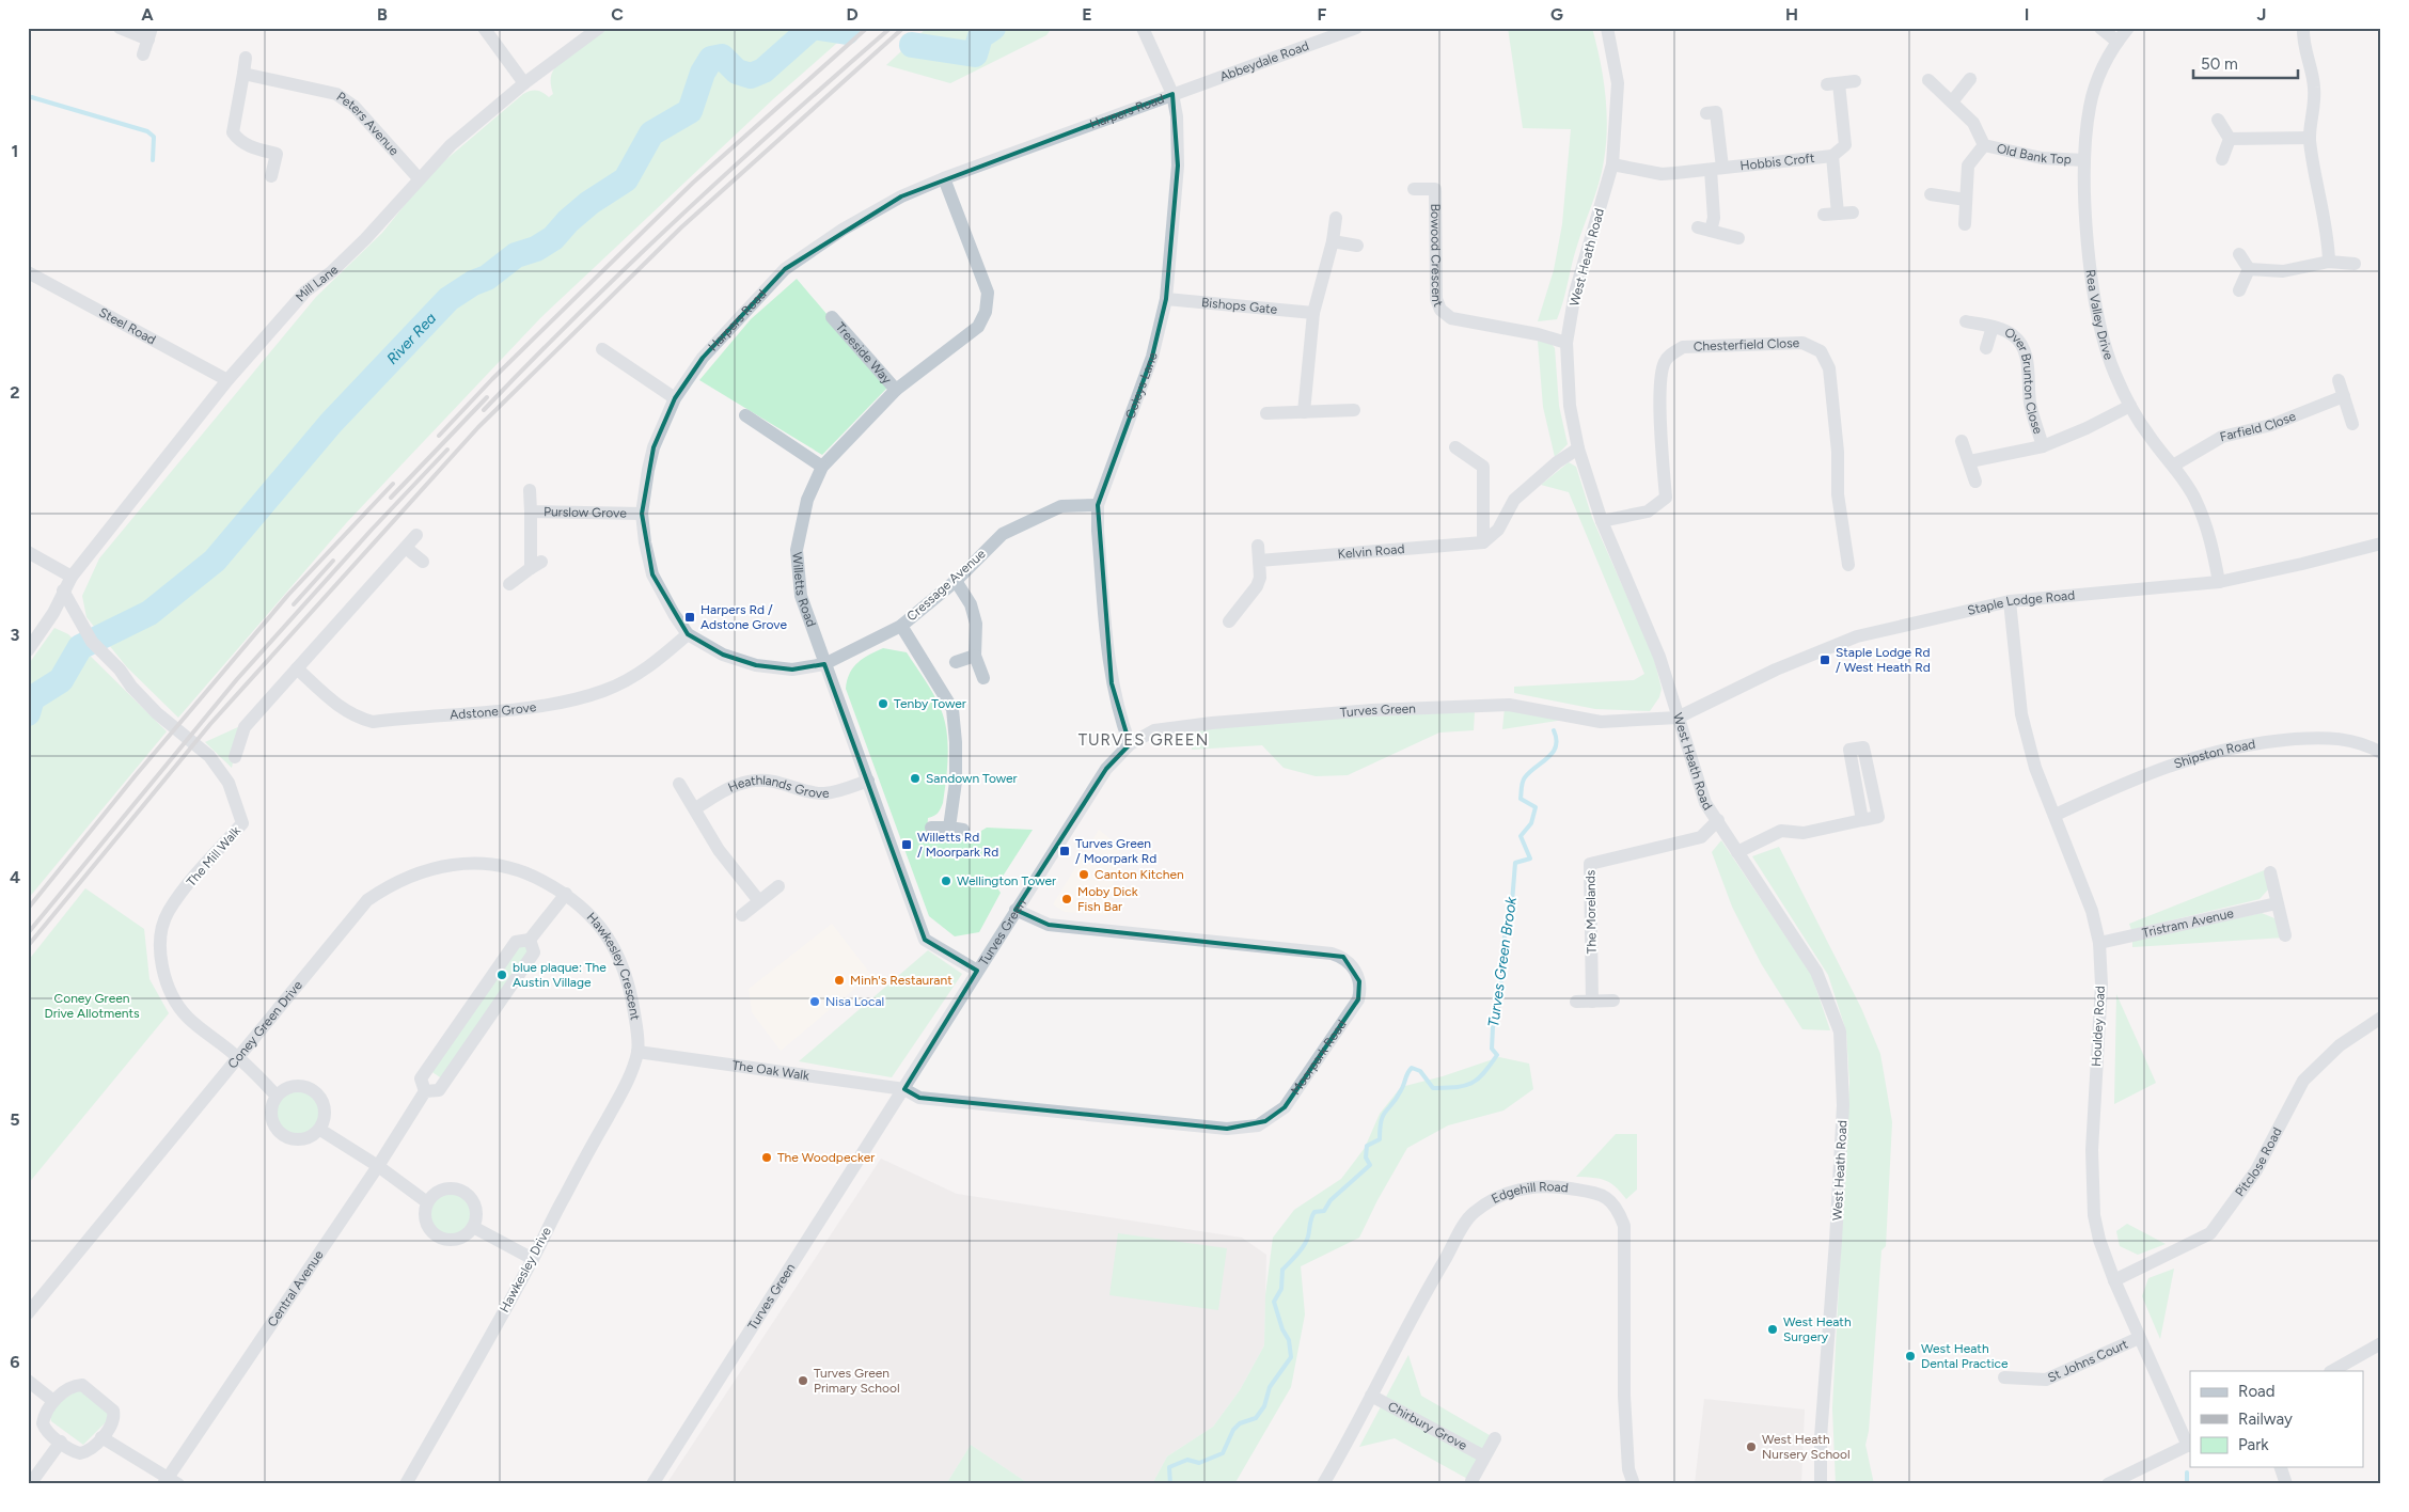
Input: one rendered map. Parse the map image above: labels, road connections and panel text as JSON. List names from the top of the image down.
{
  "streets": {
    "street": [
      "Abbeydale Road",
      "Harpers Road",
      "Peters Avenue",
      "Old Bank Top",
      "Hobbis Croft",
      "Bowood Crescent",
      "West Heath Road",
      "Mill Lane",
      "Bishops Gate",
      "Rea Valley Drive",
      "Steel Road",
      "Chesterfield Close",
      "Treeside Way",
      "Over Brunton Close",
      "Coleys Lane",
      "Farfield Close",
      "Purslow Grove",
      "Kelvin Road",
      "Cressage Avenue",
      "Willetts Road",
      "Staple Lodge Road",
      "Adstone Grove",
      "Turves Green",
      "Shipston Road",
      "Heathlands Grove",
      "The Mill Walk",
      "The Morelands",
      "Tristram Avenue",
      "Hawkesley Crescent",
      "Coney Green Drive",
      "Houldey Road",
      "Moorpark Road",
      "The Oak Walk",
      "Pitclose Road",
      "Edgehill Road",
      "Hawkesley Drive",
      "Central Avenue",
      "St Johns Court",
      "Chirbury Grove"
    ]
  },
  "crossings": [
    ["Abbeydale Road", "Harpers Road"],
    ["Abbeydale Road", "Coleys Lane"],
    ["Harpers Road", "Coleys Lane"],
    ["Harpers Road", "Purslow Grove"],
    ["Harpers Road", "Cressage Avenue"],
    ["Harpers Road", "Willetts Road"],
    ["Harpers Road", "Adstone Grove"],
    ["Peters Avenue", "Mill Lane"],
    ["Old Bank Top", "Rea Valley Drive"],
    ["Hobbis Croft", "West Heath Road"],
    ["Bowood Crescent", "West Heath Road"],
    ["West Heath Road", "Chesterfield Close"],
    ["West Heath Road", "Staple Lodge Road"],
    ["West Heath Road", "Turves Green"],
    ["West Heath Road", "The Morelands"],
    ["Mill Lane", "Steel Road"],
    ["Mill Lane", "The Mill Walk"],
    ["Bishops Gate", "Coleys Lane"],
    ["Rea Valley Drive", "Over Brunton Close"],
    ["Rea Valley Drive", "Farfield Close"],
    ["Rea Valley Drive", "Staple Lodge Road"],
    ["Treeside Way", "Willetts Road"],
    ["Coleys Lane", "Cressage Avenue"],
    ["Coleys Lane", "Turves Green"],
    ["Cressage Avenue", "Willetts Road"],
    ["Willetts Road", "Turves Green"],
    ["Willetts Road", "Heathlands Grove"],
    ["Staple Lodge Road", "Turves Green"],
    ["Staple Lodge Road", "Houldey Road"],
    ["Turves Green", "Moorpark Road"],
    ["Turves Green", "The Oak Walk"],
    ["Shipston Road", "Houldey Road"],
    ["The Mill Walk", "Coney Green Drive"],
    ["Tristram Avenue", "Houldey Road"],
    ["Hawkesley Crescent", "Coney Green Drive"],
    ["Hawkesley Crescent", "The Oak Walk"],
    ["Hawkesley Crescent", "Hawkesley Drive"],
    ["Hawkesley Crescent", "Central Avenue"],
    ["Coney Green Drive", "Central Avenue"],
    ["Houldey Road", "Pitclose Road"],
    ["Houldey Road", "St Johns Court"],
    ["Moorpark Road", "The Oak Walk"],
    ["The Oak Walk", "Hawkesley Drive"],
    ["Edgehill Road", "Chirbury Grove"]
  ],
  "districts": ["TURVES GREEN"],
  "water": ["River Rea", "Turves Green Brook"],
  "parks": ["Coney Green Drive Allotments"],
  "places": {
    "transit": [
      "Harpers Rd / Adstone Grove",
      "Staple Lodge Rd / West Heath Rd",
      "Willetts Rd / Moorpark Rd",
      "Turves Green / Moorpark Rd"
    ],
    "other": [
      "Tenby Tower",
      "Sandown Tower",
      "Canton Kitchen",
      "Wellington Tower",
      "Moby Dick Fish Bar",
      "blue plaque: The Austin Village",
      "Minh's Restaurant",
      "Nisa Local",
      "The Woodpecker",
      "West Heath Surgery",
      "West Heath Dental Practice",
      "Turves Green Primary School",
      "West Heath Nursery School"
    ]
  },
  "legend": ["Road", "Railway", "Park"],
  "scale_bar": "50 m",
  "grid": {
    "columns": [
      "A",
      "B",
      "C",
      "D",
      "E",
      "F",
      "G",
      "H",
      "I",
      "J"
    ],
    "rows": [
      "1",
      "2",
      "3",
      "4",
      "5",
      "6"
    ]
  }
}
